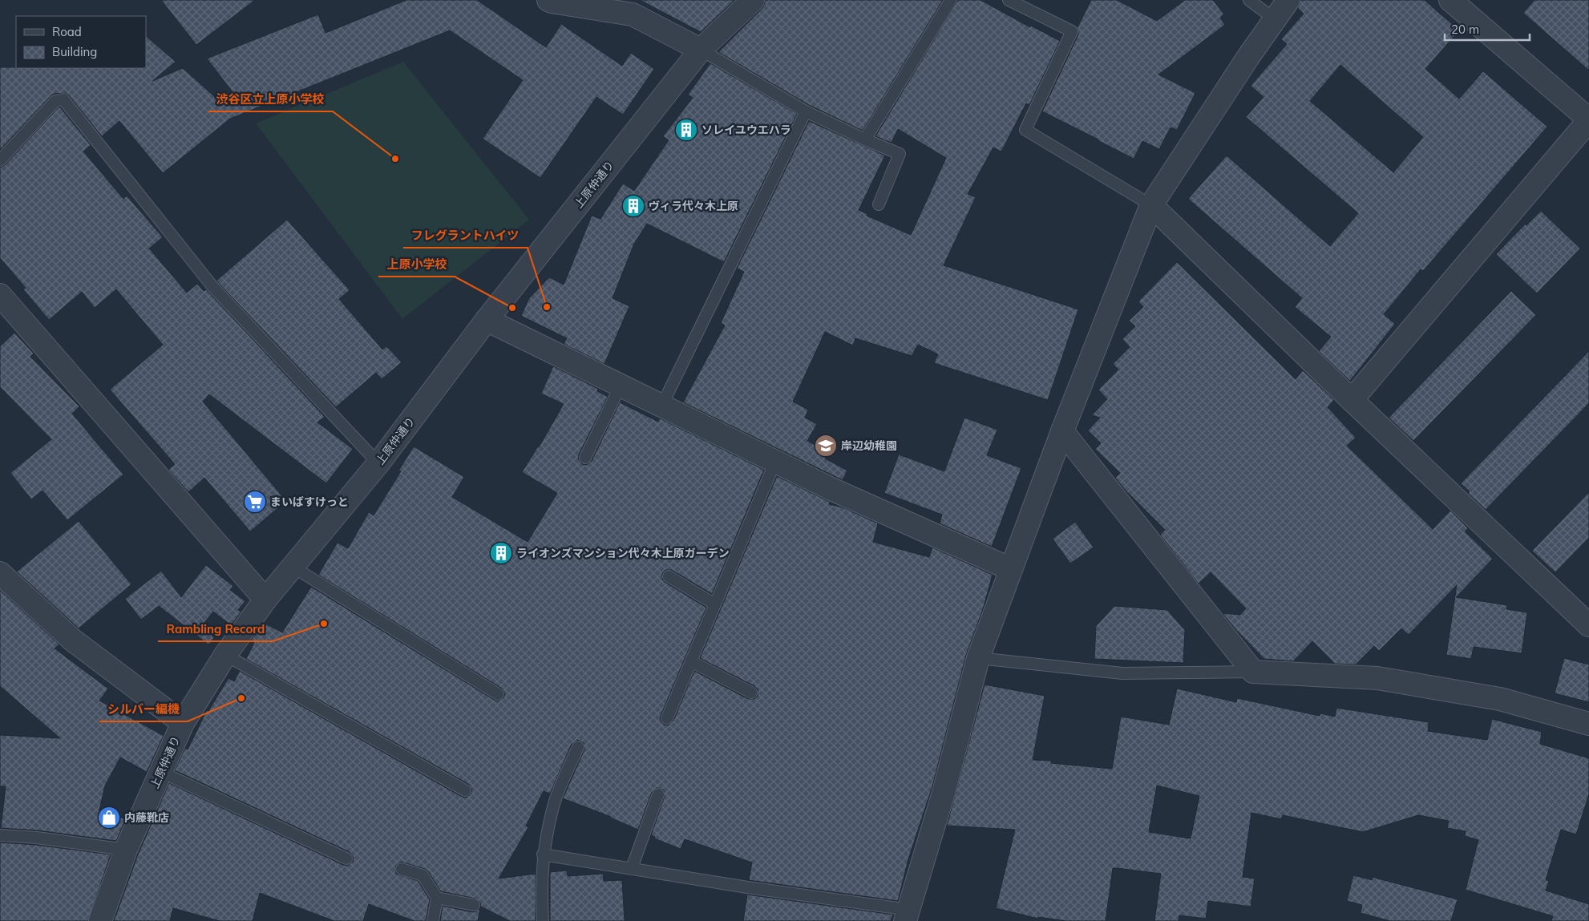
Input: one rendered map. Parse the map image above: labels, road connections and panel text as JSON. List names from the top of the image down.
{
  "streets": {
    "street": ["上原仲通り"]
  },
  "places": {
    "building": ["ソレイユウエハラ", "ヴィラ代々木上原", "ライオンズマンション代々木上原ガーデン"],
    "other": [
      "渋谷区立上原小学校",
      "フレグラントハイツ",
      "上原小学校",
      "Rambling Record",
      "シルバー編機"
    ],
    "school or university": ["岸辺幼稚園"],
    "supermarket": ["まいばすけっと"],
    "shop": ["内藤靴店"]
  },
  "legend": ["Road", "Building"],
  "scale_bar": "20 m"
}
